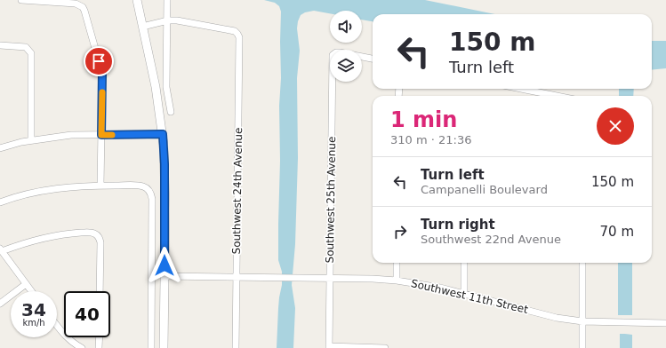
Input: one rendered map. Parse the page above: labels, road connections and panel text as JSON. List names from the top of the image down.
{
  "streets": {
    "street": ["Southwest 24th Avenue", "Southwest 25th Avenue", "Southwest 11th Street"]
  },
  "crossings": [
    ["Southwest 24th Avenue", "Southwest 11th Street"],
    ["Southwest 25th Avenue", "Southwest 11th Street"]
  ],
  "page": {
    "turn": ["150 m", "Turn left"],
    "heading": ["1 min", "310 m · 21:36"],
    "list": [
      {
        "name": "Turn left",
        "note": "Campanelli Boulevard",
        "value": "150 m"
      },
      {
        "name": "Turn right",
        "note": "Southwest 22nd Avenue",
        "value": "70 m"
      }
    ],
    "speed": "34 km/h",
    "limit": "40"
  }
}
